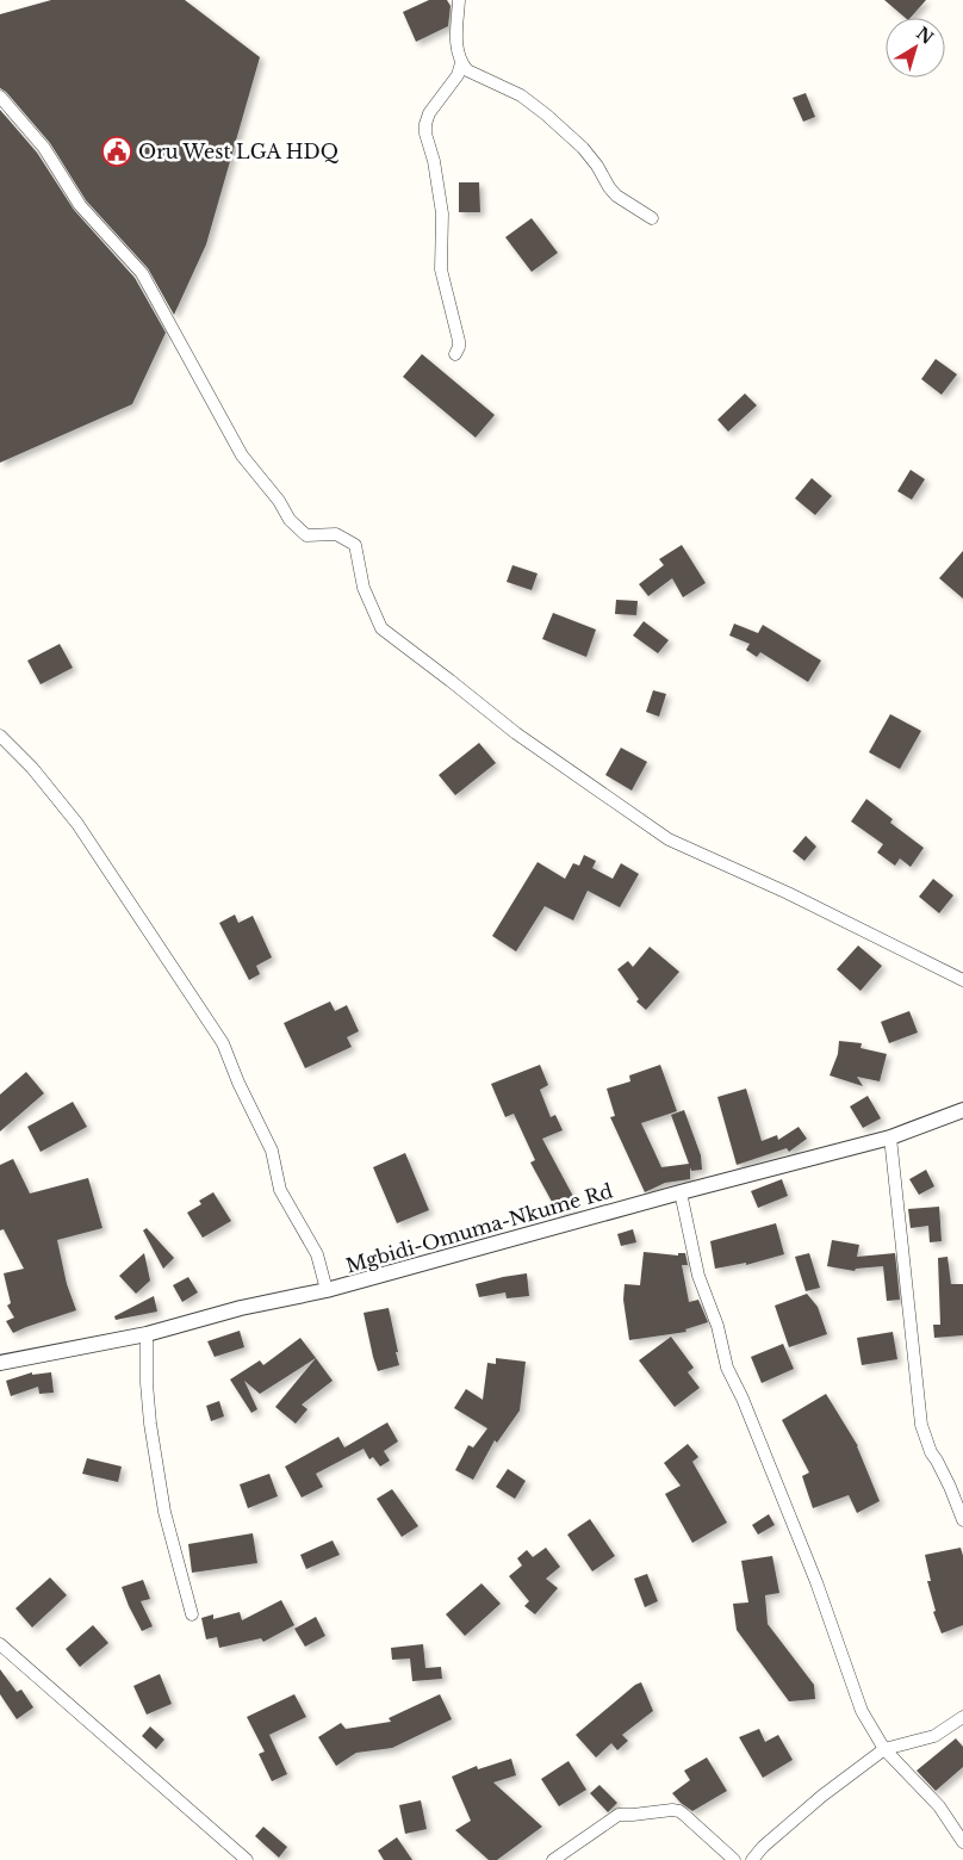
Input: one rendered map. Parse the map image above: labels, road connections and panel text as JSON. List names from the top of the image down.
{
  "streets": {
    "street": ["Mgbidi-Omuma-Nkume Rd"]
  },
  "places": {
    "public building": ["Oru West LGA HDQ"]
  },
  "north": "top right"
}
